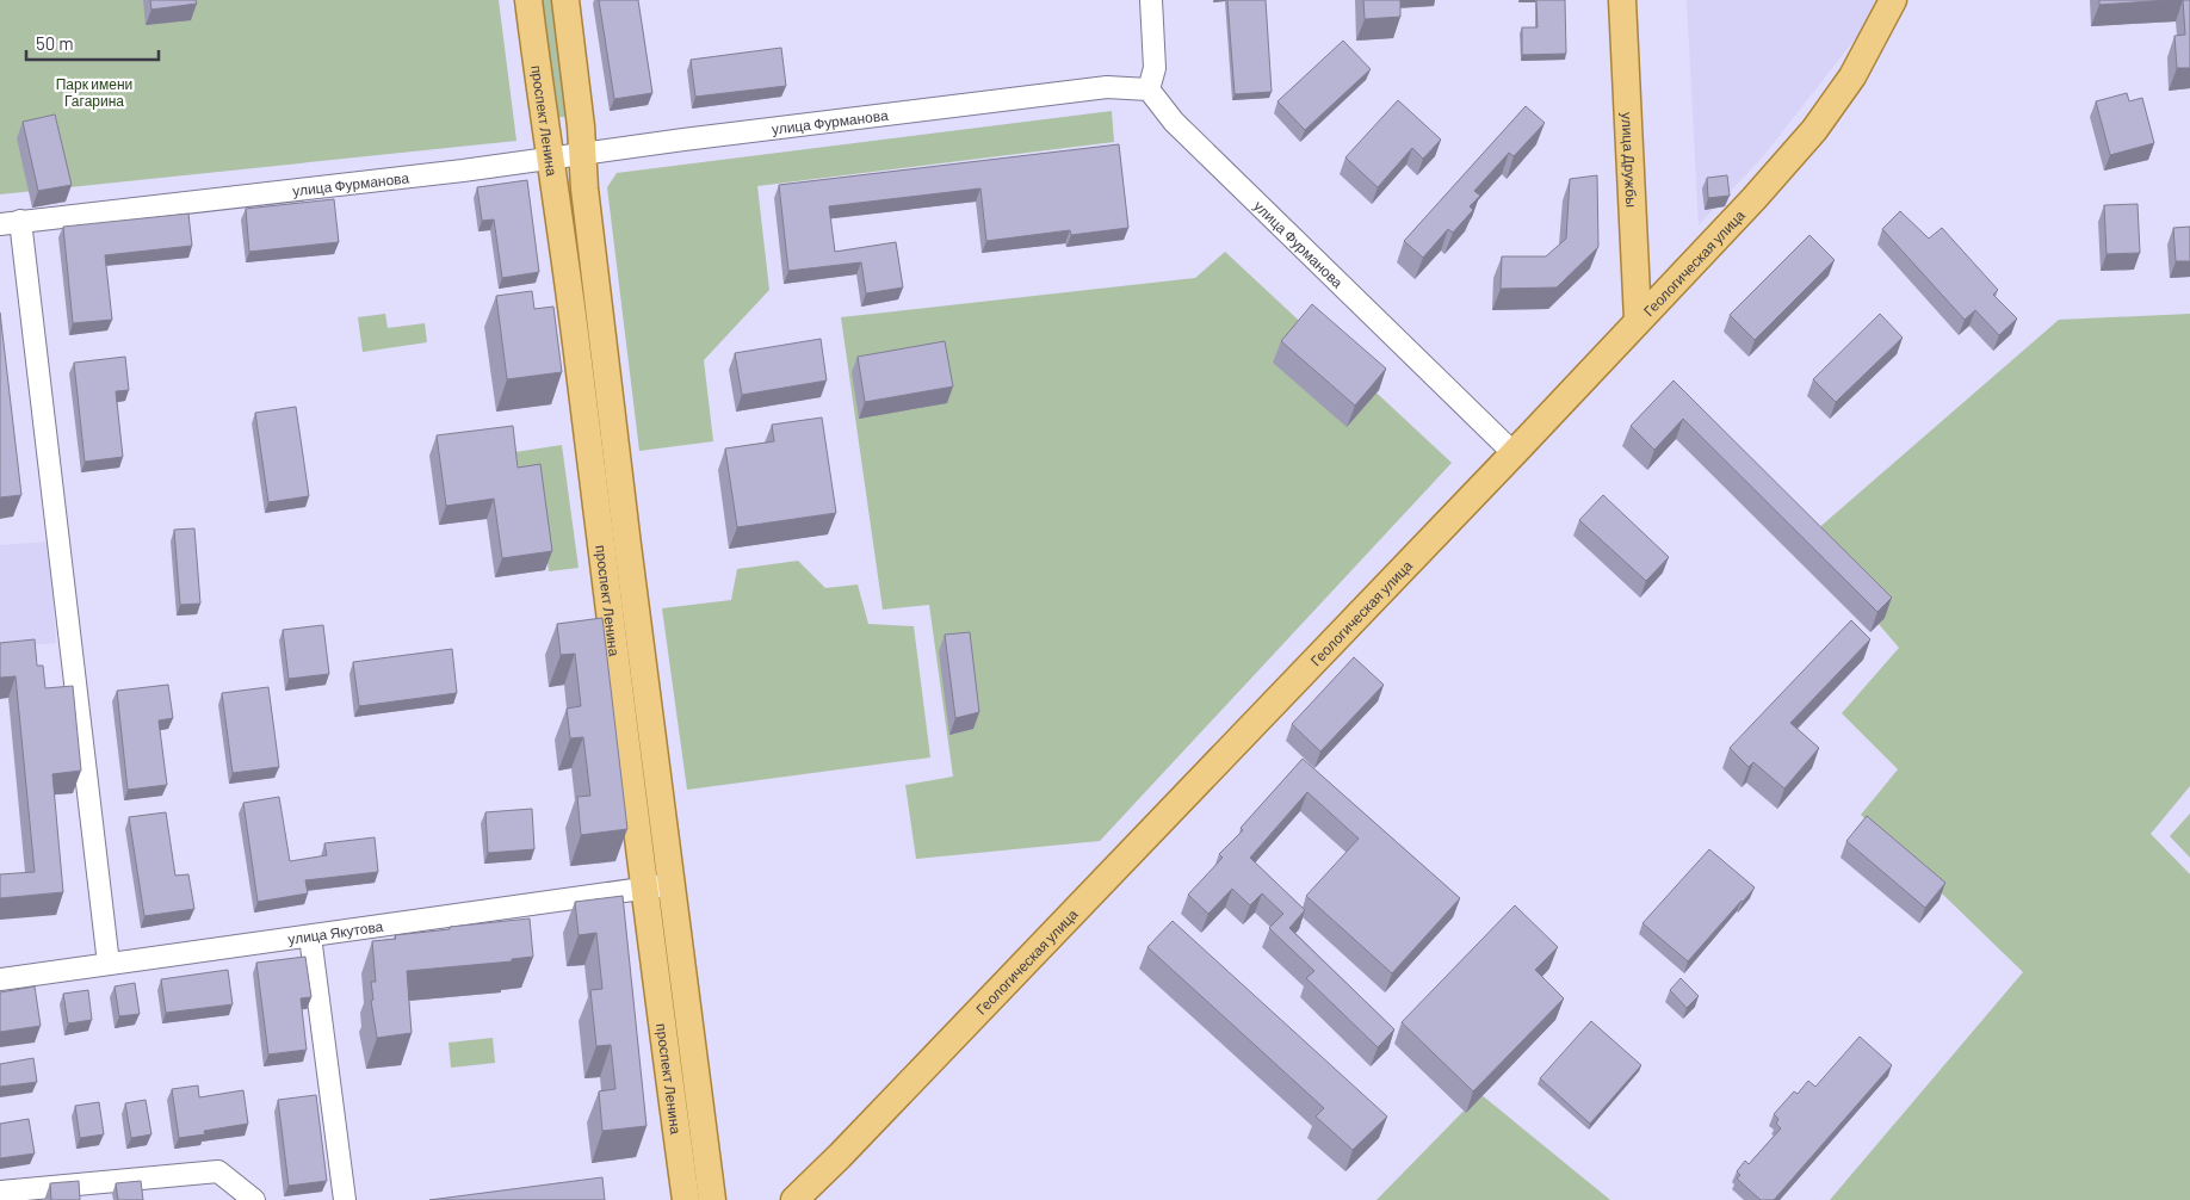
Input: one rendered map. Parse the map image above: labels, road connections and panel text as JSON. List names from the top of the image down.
{
  "streets": {
    "main road": ["проспект Ленина", "улица Дружбы", "Геологическая улица"],
    "street": ["улица Фурманова", "улица Якутова"]
  },
  "crossings": [
    ["проспект Ленина", "улица Фурманова"],
    ["проспект Ленина", "улица Якутова"],
    ["улица Фурманова", "Геологическая улица"],
    ["улица Дружбы", "Геологическая улица"]
  ],
  "parks": ["Парк имени Гагарина"],
  "scale_bar": "50 m"
}
